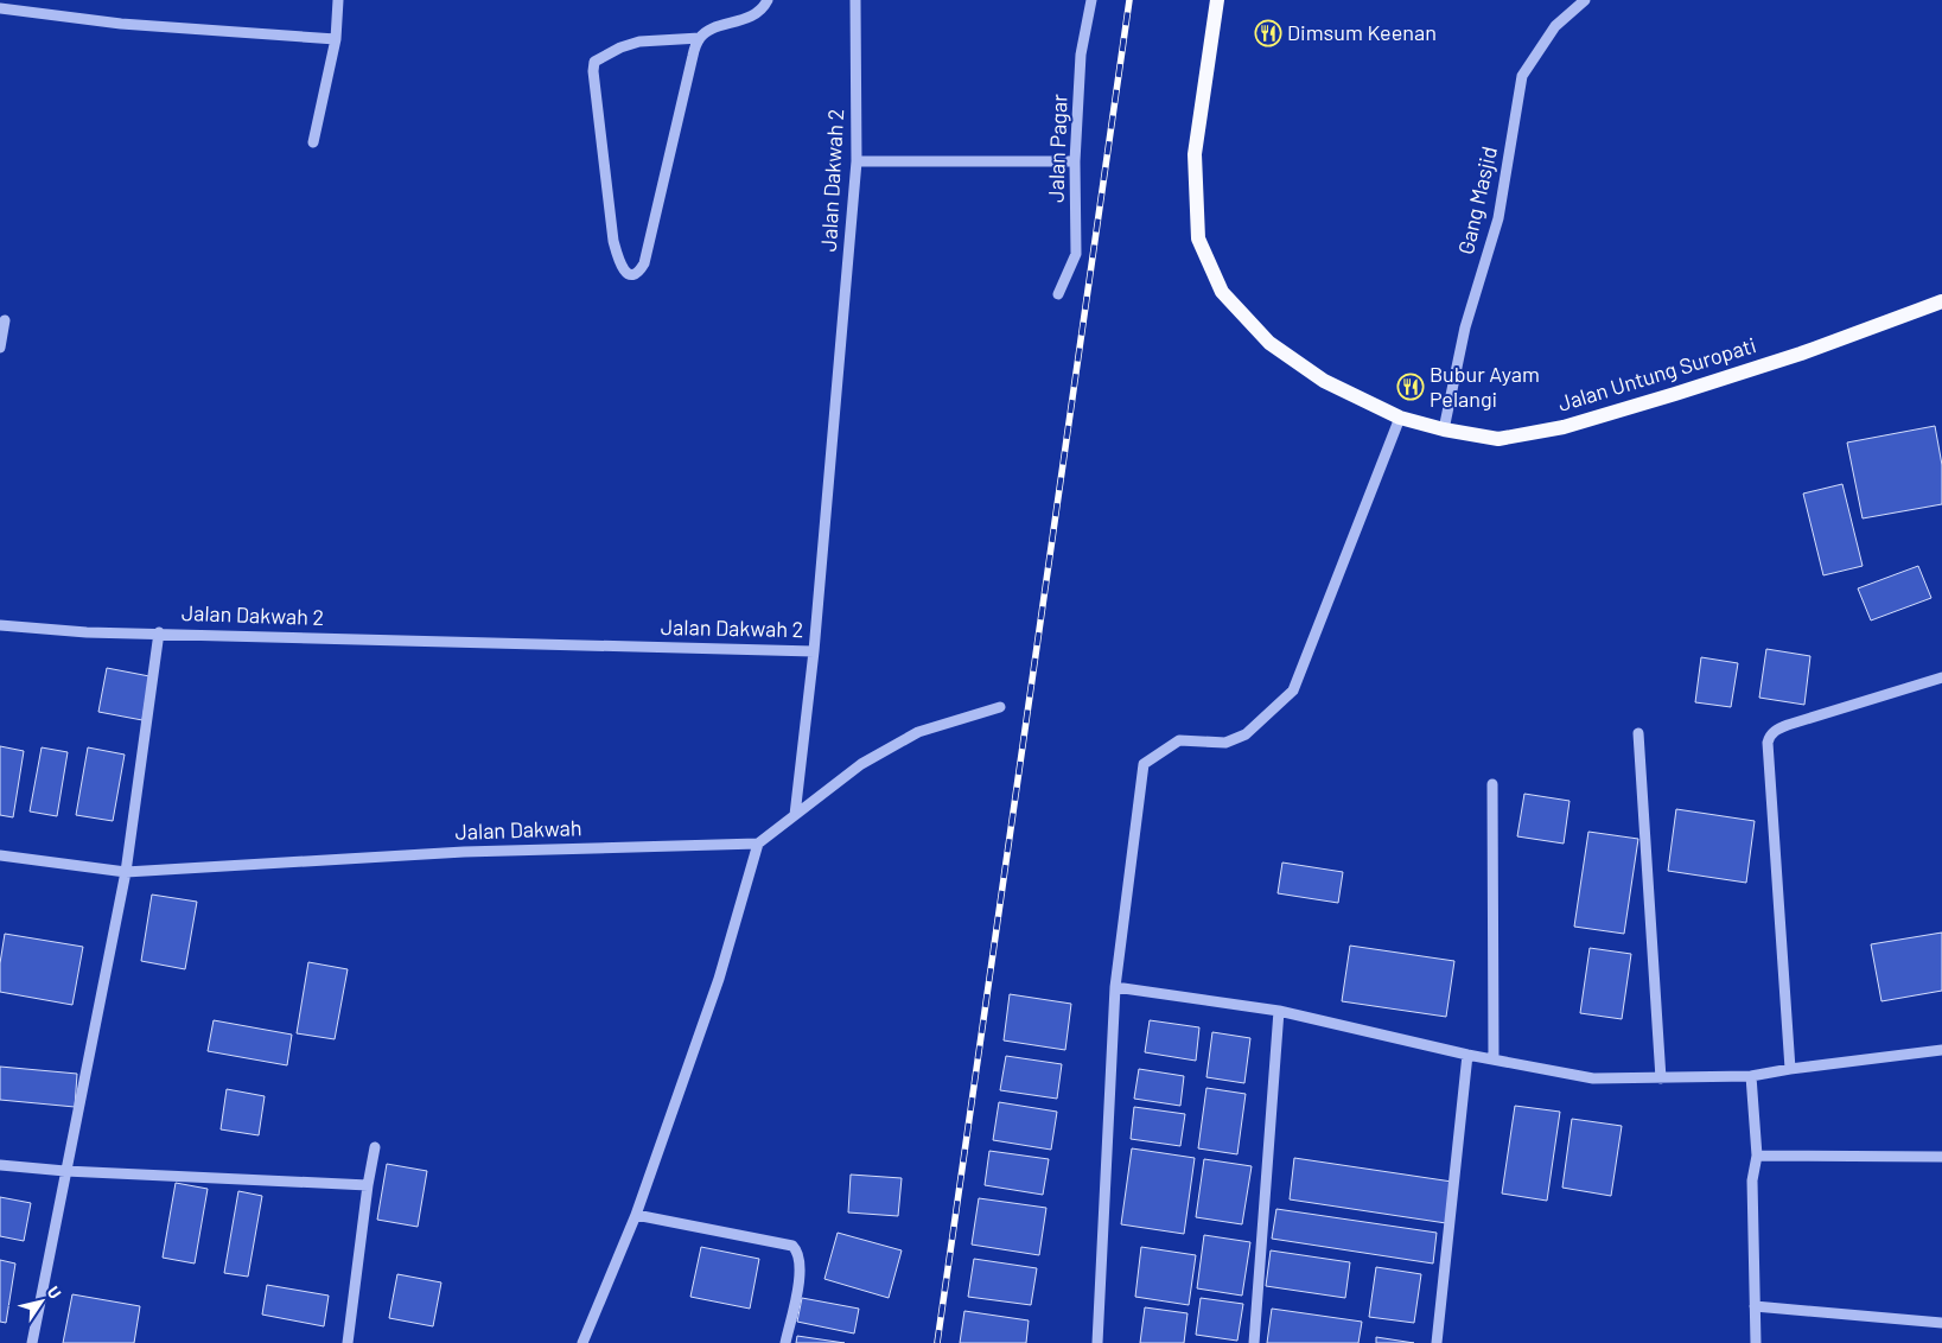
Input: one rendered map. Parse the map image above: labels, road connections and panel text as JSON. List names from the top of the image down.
{
  "streets": {
    "main road": ["Jalan Untung Suropati"],
    "street": [
      "Jalan Pagar",
      "Jalan Dakwah 2",
      "Gang Masjid",
      "Jalan Dakwah"
    ]
  },
  "crossings": [
    ["Gang Masjid", "Jalan Untung Suropati"]
  ],
  "places": {
    "restaurant": ["Dimsum Keenan", "Bubur Ayam Pelangi"]
  },
  "north": "top right"
}
